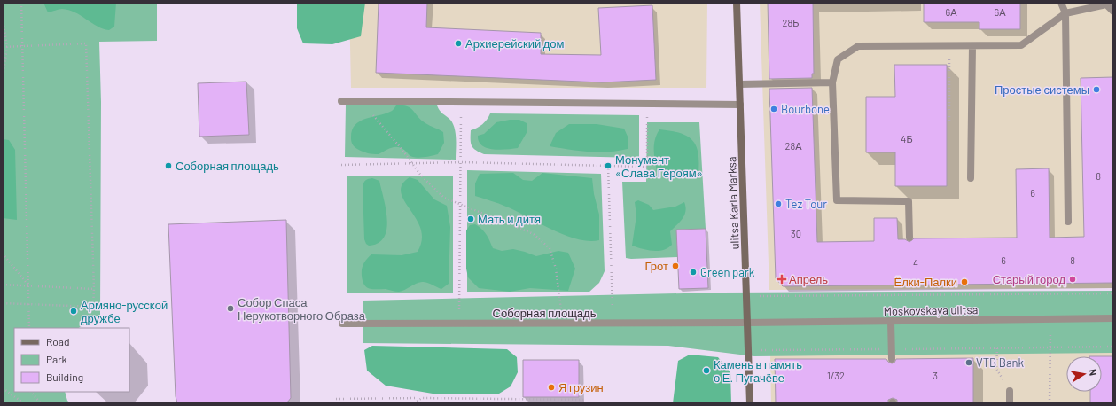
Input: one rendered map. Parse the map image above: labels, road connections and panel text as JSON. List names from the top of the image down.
{
  "streets": {
    "main road": ["ulitsa Karla Marksa"],
    "street": ["Moskovskaya ulitsa", "Соборная площадь"]
  },
  "crossings": [
    ["ulitsa Karla Marksa", "Moskovskaya ulitsa"],
    ["ulitsa Karla Marksa", "Соборная площадь"],
    ["Moskovskaya ulitsa", "Соборная площадь"]
  ],
  "places": {
    "other": [
      "Архиерейский дом",
      "Простые системы",
      "Bourbone",
      "Соборная площадь",
      "Монумент «Слава Героям»",
      "Tez Tour",
      "Мать и дитя",
      "Грот",
      "Green park",
      "Старый город",
      "Ёлки-Палки",
      "Собор Спаса Нерукотворного Образа",
      "Армяно-русской дружбе",
      "VTB Bank",
      "Камень в память о Е. Пугачёве",
      "Я грузин"
    ],
    "health": ["Апрель"]
  },
  "house_numbers": [
    "6А",
    "6А",
    "28Б",
    "4Б",
    "28А",
    "8",
    "6",
    "30",
    "6",
    "8",
    "4",
    "1/32",
    "3"
  ],
  "legend": ["Road", "Park", "Building"],
  "north": "right"
}
